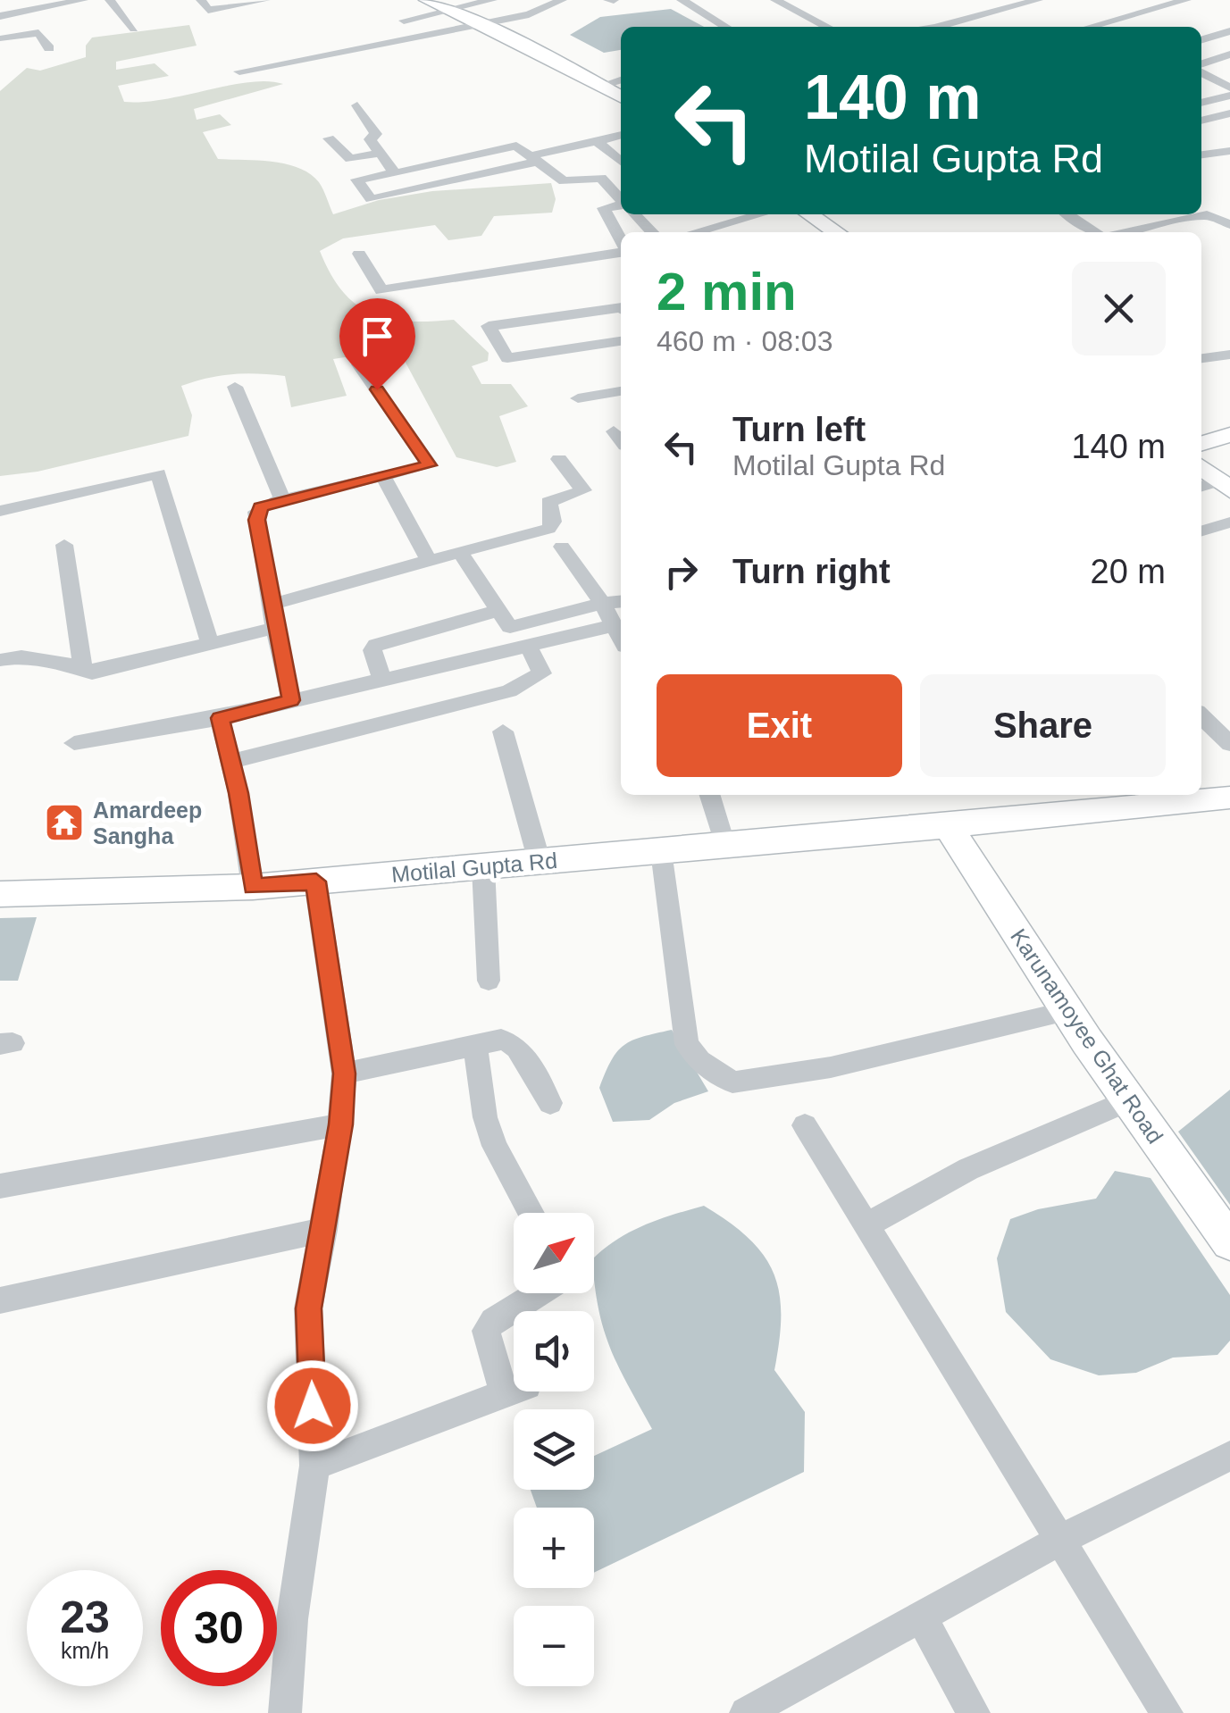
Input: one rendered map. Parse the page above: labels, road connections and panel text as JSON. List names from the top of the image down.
{
  "streets": {
    "street": ["Motilal Gupta Rd", "Karunamoyee Ghat Road"]
  },
  "crossings": [
    ["Motilal Gupta Rd", "Karunamoyee Ghat Road"]
  ],
  "places": {
    "temple": ["Amardeep Sangha"]
  },
  "north": "top right",
  "page": {
    "turn": ["140 m", "Motilal Gupta Rd"],
    "heading": ["2 min", "460 m · 08:03"],
    "list": [
      {
        "name": "Turn left",
        "note": "Motilal Gupta Rd",
        "value": "140 m"
      },
      {
        "name": "Turn right",
        "value": "20 m"
      }
    ],
    "buttons": ["Exit", "Share"],
    "map_buttons": ["+", "−"],
    "speed": "23 km/h",
    "limit": "30"
  }
}
